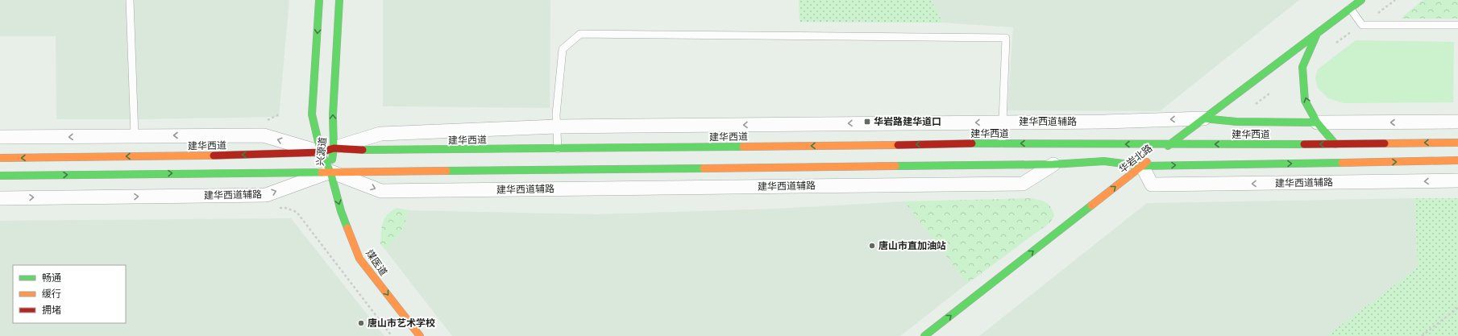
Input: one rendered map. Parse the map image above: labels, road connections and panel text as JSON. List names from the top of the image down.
{
  "streets": {
    "main road": [
      "建华西道",
      "兴源道",
      "华岩北路",
      "煤医道"
    ],
    "street": ["建华西道辅路"]
  },
  "crossings": [
    ["建华西道辅路", "建华西道"],
    ["建华西道辅路", "兴源道"],
    ["建华西道辅路", "华岩北路"],
    ["建华西道辅路", "煤医道"],
    ["建华西道", "兴源道"],
    ["建华西道", "华岩北路"],
    ["兴源道", "煤医道"]
  ],
  "one_way": ["华岩北路", "煤医道"],
  "places": {
    "transit": ["华岩路建华道口"],
    "other": ["唐山市直加油站", "唐山市艺术学校"]
  },
  "legend": ["畅通", "缓行", "拥堵"]
}
